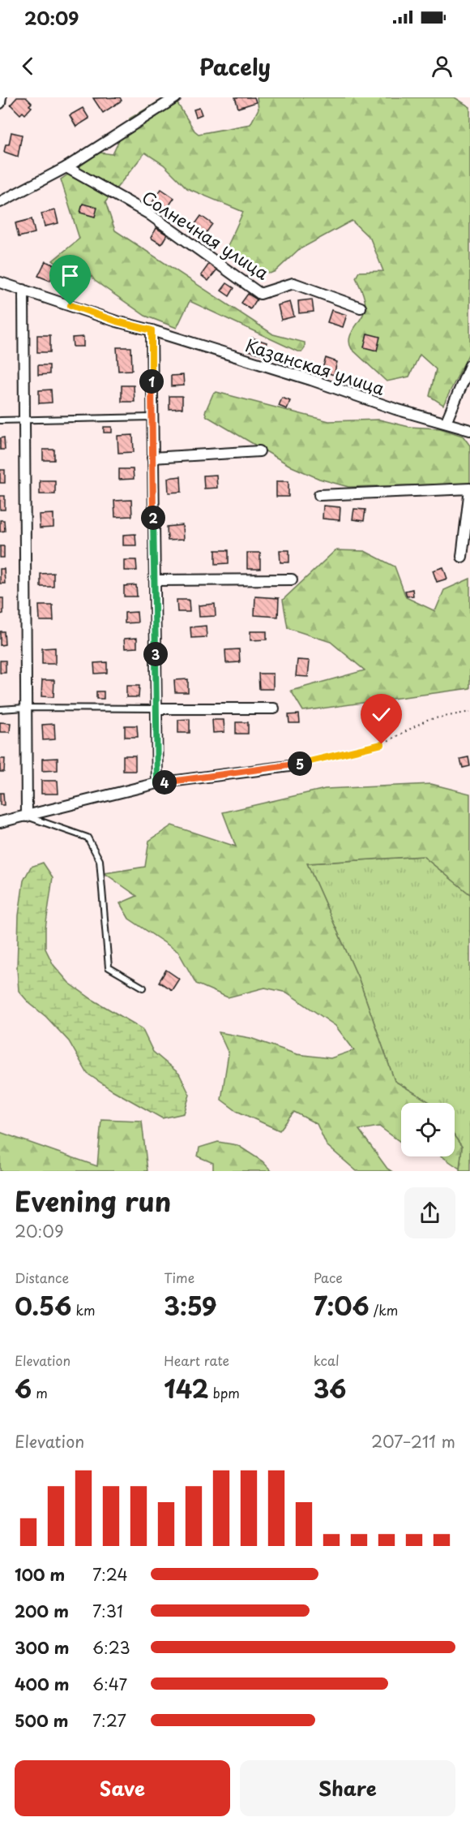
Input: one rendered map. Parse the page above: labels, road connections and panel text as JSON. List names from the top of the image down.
{
  "streets": {
    "street": ["Солнечная улица", "Казанская улица"]
  },
  "page": {
    "status": "20:09",
    "header": "Pacely",
    "pins": [
      "1",
      "2",
      "3",
      "5",
      "4"
    ],
    "heading": ["Evening run", "20:09"],
    "stats": [
      ["Distance", "0.56 km"],
      ["Time", "3:59"],
      ["Pace", "7:06 /km"],
      ["Elevation", "6 m"],
      ["Heart rate", "142 bpm"],
      ["kcal", "36"]
    ],
    "chart": ["Elevation", "207–211 m"],
    "list": [
      {
        "name": "100 m",
        "note": "7:24"
      },
      {
        "name": "200 m",
        "note": "7:31"
      },
      {
        "name": "300 m",
        "note": "6:23"
      },
      {
        "name": "400 m",
        "note": "6:47"
      },
      {
        "name": "500 m",
        "note": "7:27"
      }
    ],
    "buttons": ["Save", "Share"]
  }
}
